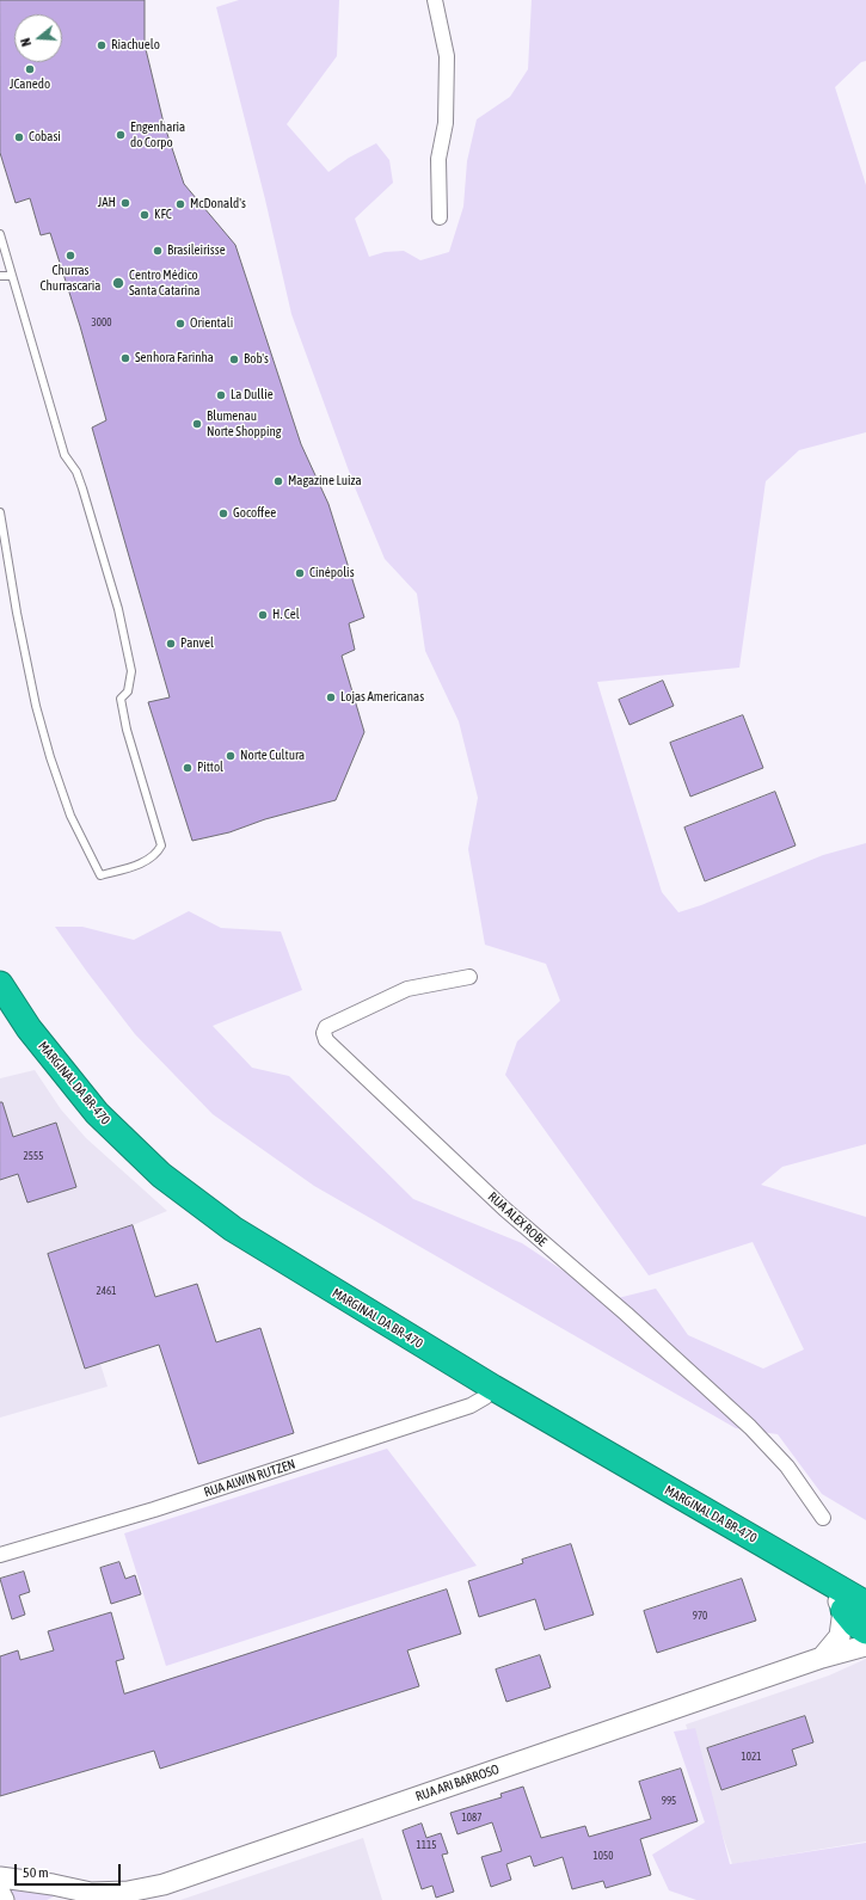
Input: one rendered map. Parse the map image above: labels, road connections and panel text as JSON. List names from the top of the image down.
{
  "streets": {
    "highway": ["MARGINAL DA BR-470"],
    "street": ["RUA ALEX ROBE", "RUA ALWIN RUTZEN", "RUA ARI BARROSO"]
  },
  "crossings": [
    ["MARGINAL DA BR-470", "RUA ALWIN RUTZEN"]
  ],
  "places": [
    "Riachuelo",
    "JCanedo",
    "Engenharia do Corpo",
    "Cobasi",
    "JAH",
    "McDonald's",
    "KFC",
    "Brasileirisse",
    "Churras Churrascaria",
    "Centro Médico Santa Catarina",
    "Orientali",
    "Senhora Farinha",
    "Bob's",
    "La Dullie",
    "Blumenau Norte Shopping",
    "Magazine Luiza",
    "Gocoffee",
    "Cinépolis",
    "H. Cel",
    "Panvel",
    "Lojas Americanas",
    "Norte Cultura",
    "Pittol"
  ],
  "house_numbers": [
    "3000",
    "2555",
    "2461",
    "970",
    "1021",
    "995",
    "1087",
    "1115",
    "1050"
  ],
  "scale_bar": "50 m",
  "north": "left"
}
